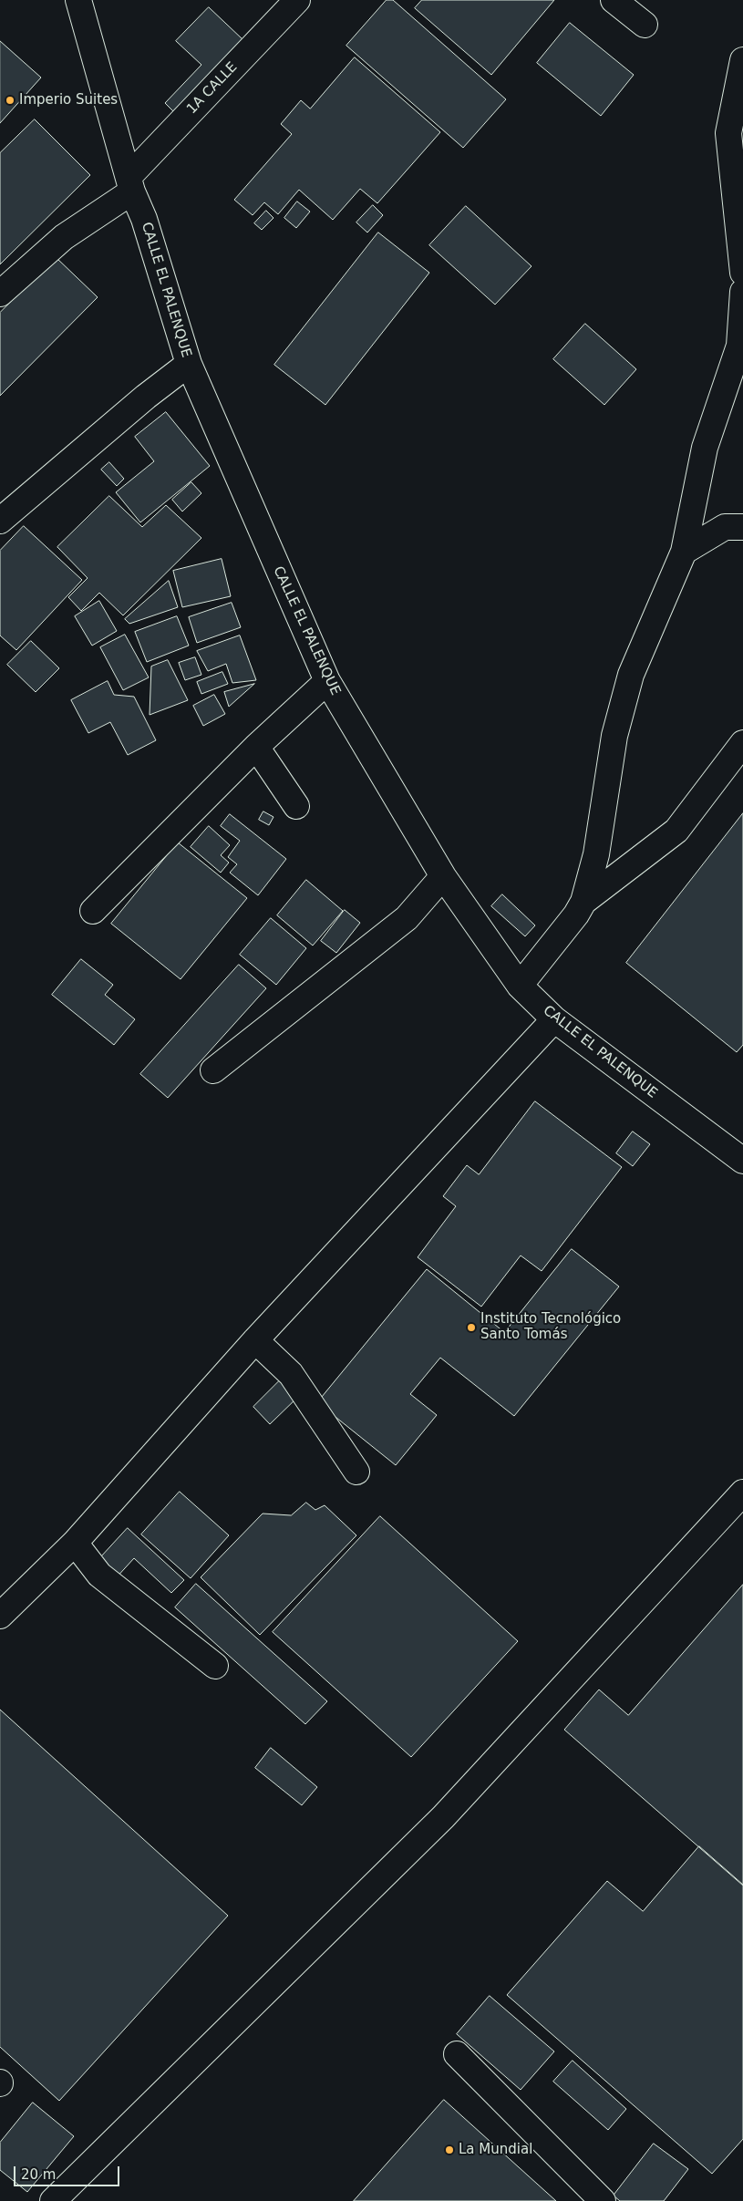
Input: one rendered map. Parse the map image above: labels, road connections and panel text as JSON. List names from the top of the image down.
{
  "streets": {
    "street": ["1A CALLE", "CALLE EL PALENQUE"]
  },
  "crossings": [
    ["1A CALLE", "CALLE EL PALENQUE"]
  ],
  "places": ["Imperio Suites", "Instituto Tecnológico Santo Tomás", "La Mundial"],
  "scale_bar": "20 m"
}
